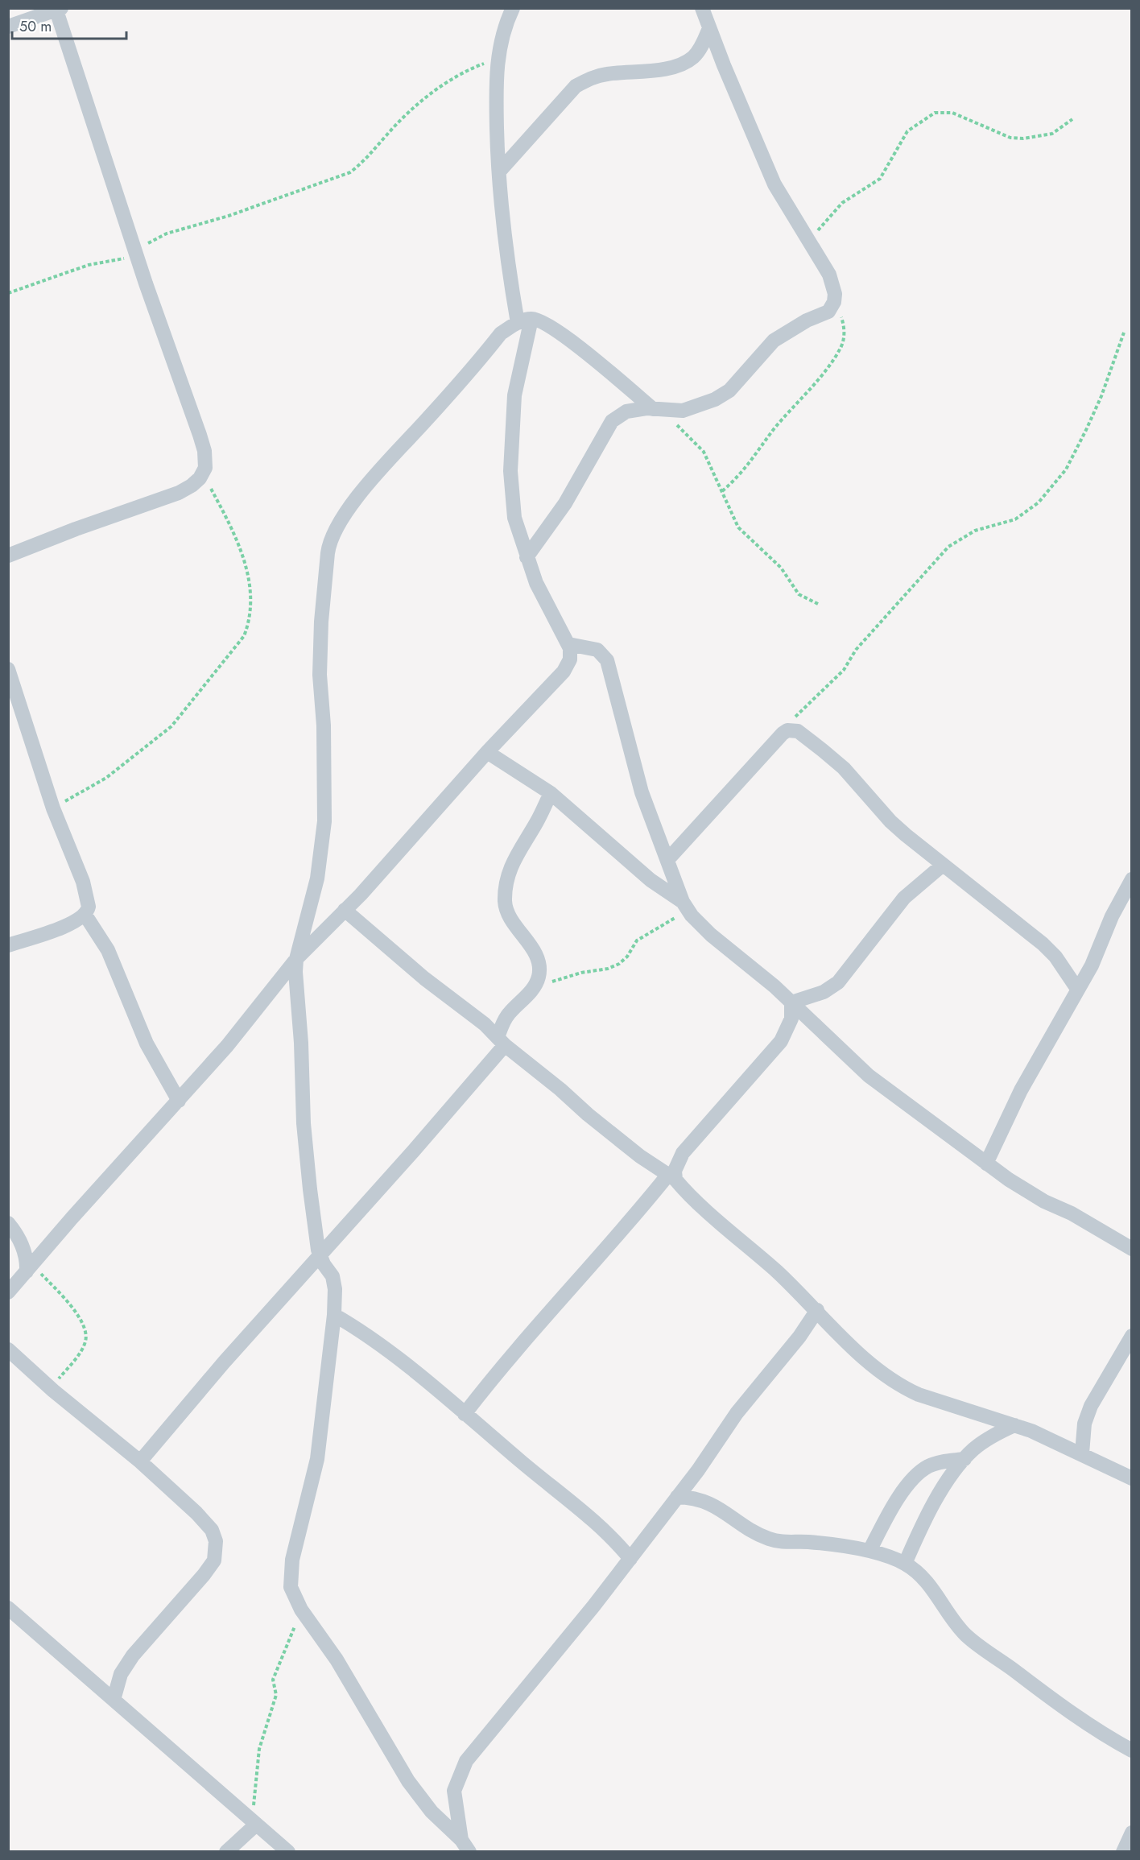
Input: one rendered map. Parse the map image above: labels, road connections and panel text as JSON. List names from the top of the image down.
{
  "scale_bar": "50 m"
}
